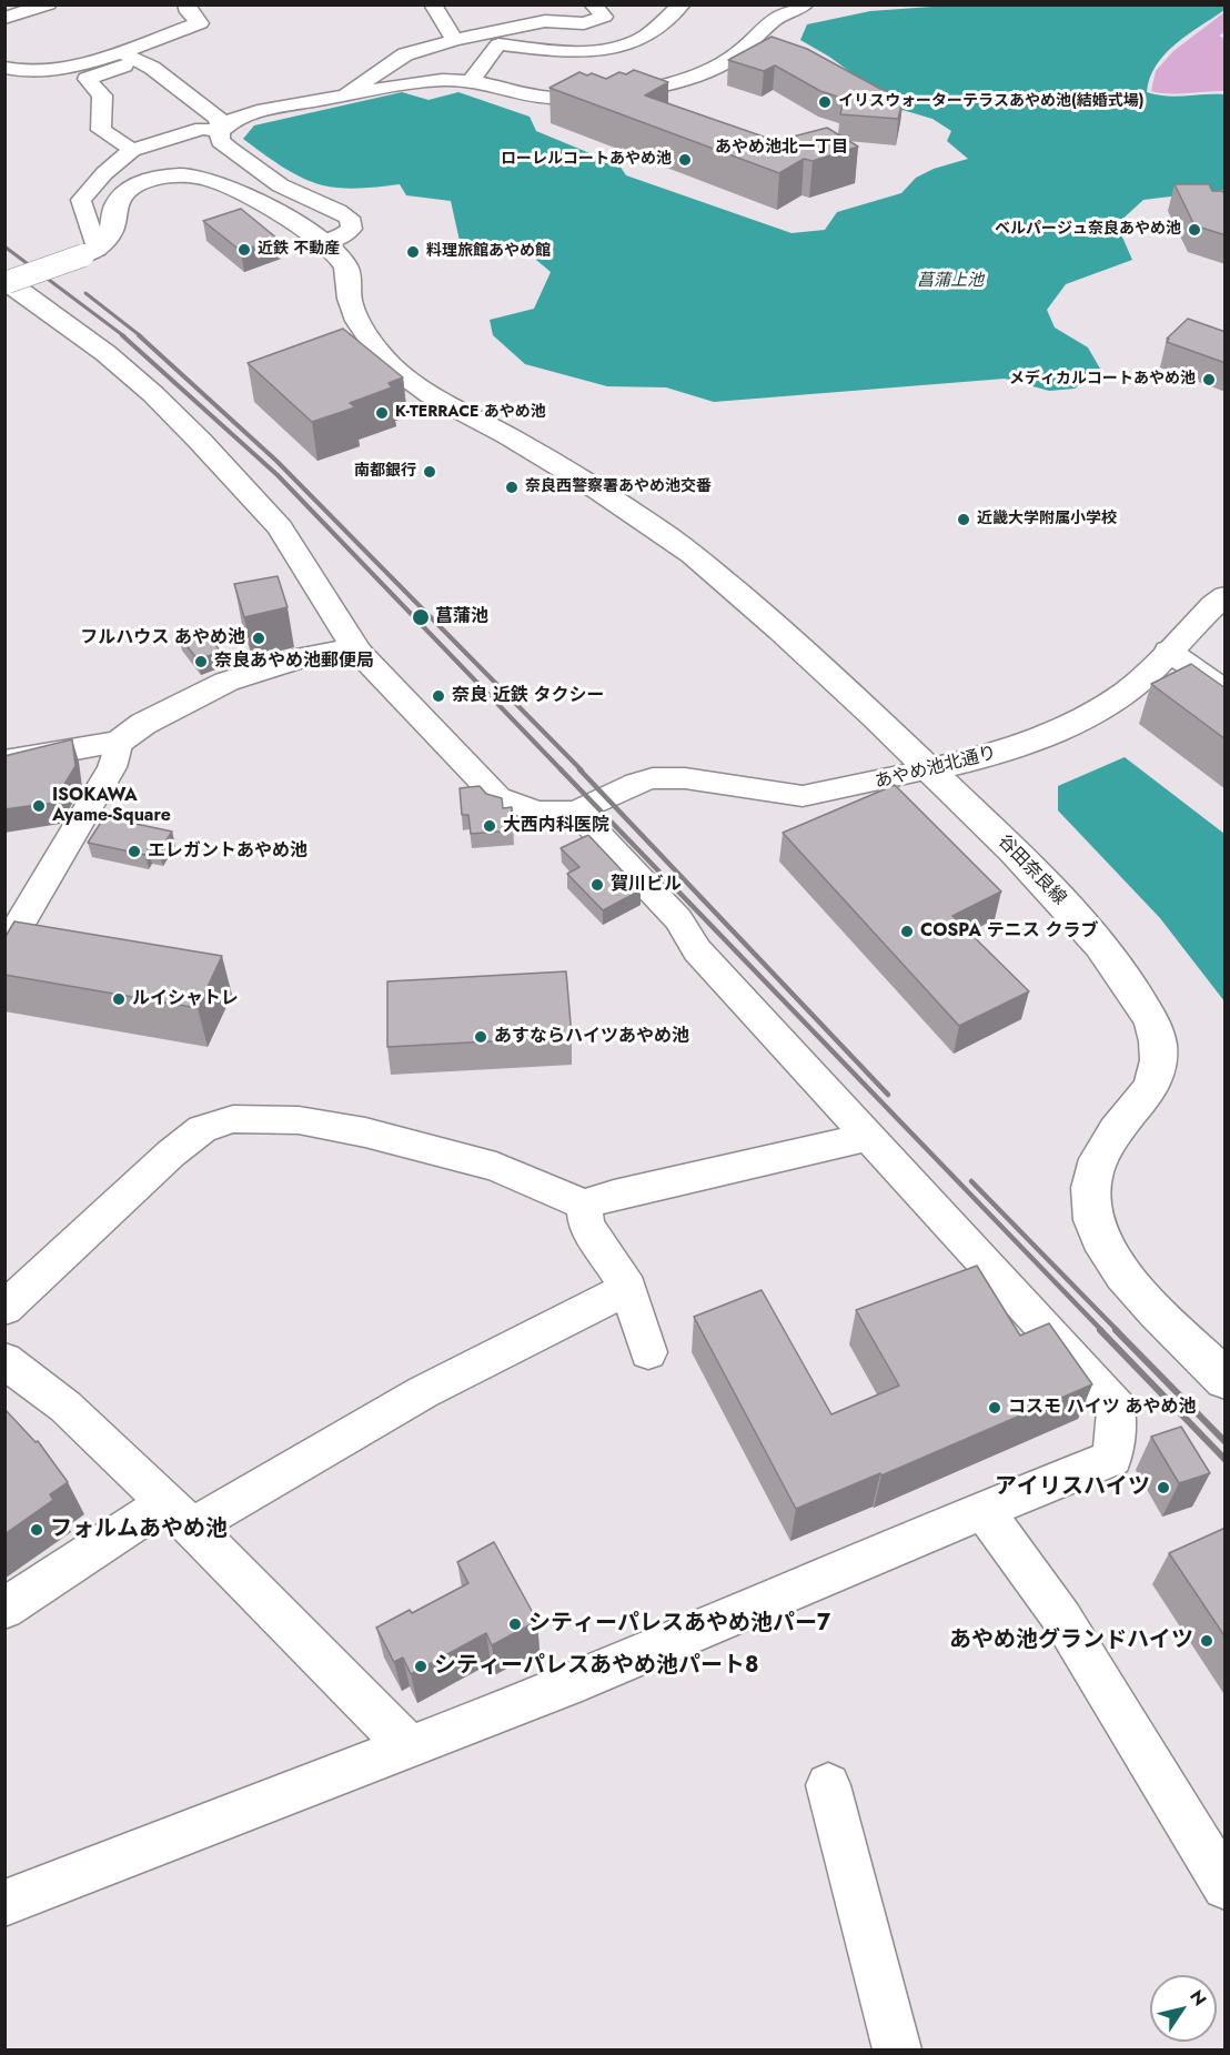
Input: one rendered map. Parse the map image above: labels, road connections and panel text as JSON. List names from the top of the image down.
{
  "streets": {
    "street": ["あやめ池北通り", "谷田奈良線"]
  },
  "crossings": [
    ["あやめ池北通り", "谷田奈良線"]
  ],
  "districts": ["あやめ池北一丁目"],
  "water": ["菖蒲上池"],
  "places": [
    "イリスウォーターテラスあやめ池(結婚式場)",
    "ローレルコートあやめ池",
    "ベルパージュ奈良あやめ池",
    "近鉄 不動産",
    "料理旅館あやめ館",
    "メディカルコートあやめ池",
    "K-TERRACE あやめ池",
    "南都銀行",
    "奈良西警察署あやめ池交番",
    "近畿大学附属小学校",
    "菖蒲池",
    "フルハウス あやめ池",
    "奈良あやめ池郵便局",
    "奈良 近鉄 タクシー",
    "ISOKAWA Ayame-Square",
    "大西内科医院",
    "エレガントあやめ池",
    "賀川ビル",
    "COSPA テニス クラブ",
    "ルイシャトレ",
    "あすならハイツあやめ池",
    "コスモ ハイツ あやめ池",
    "アイリスハイツ",
    "フォルムあやめ池",
    "シティーパレスあやめ池パー7",
    "あやめ池グランドハイツ",
    "シティーパレスあやめ池パート8"
  ],
  "north": "top right"
}
